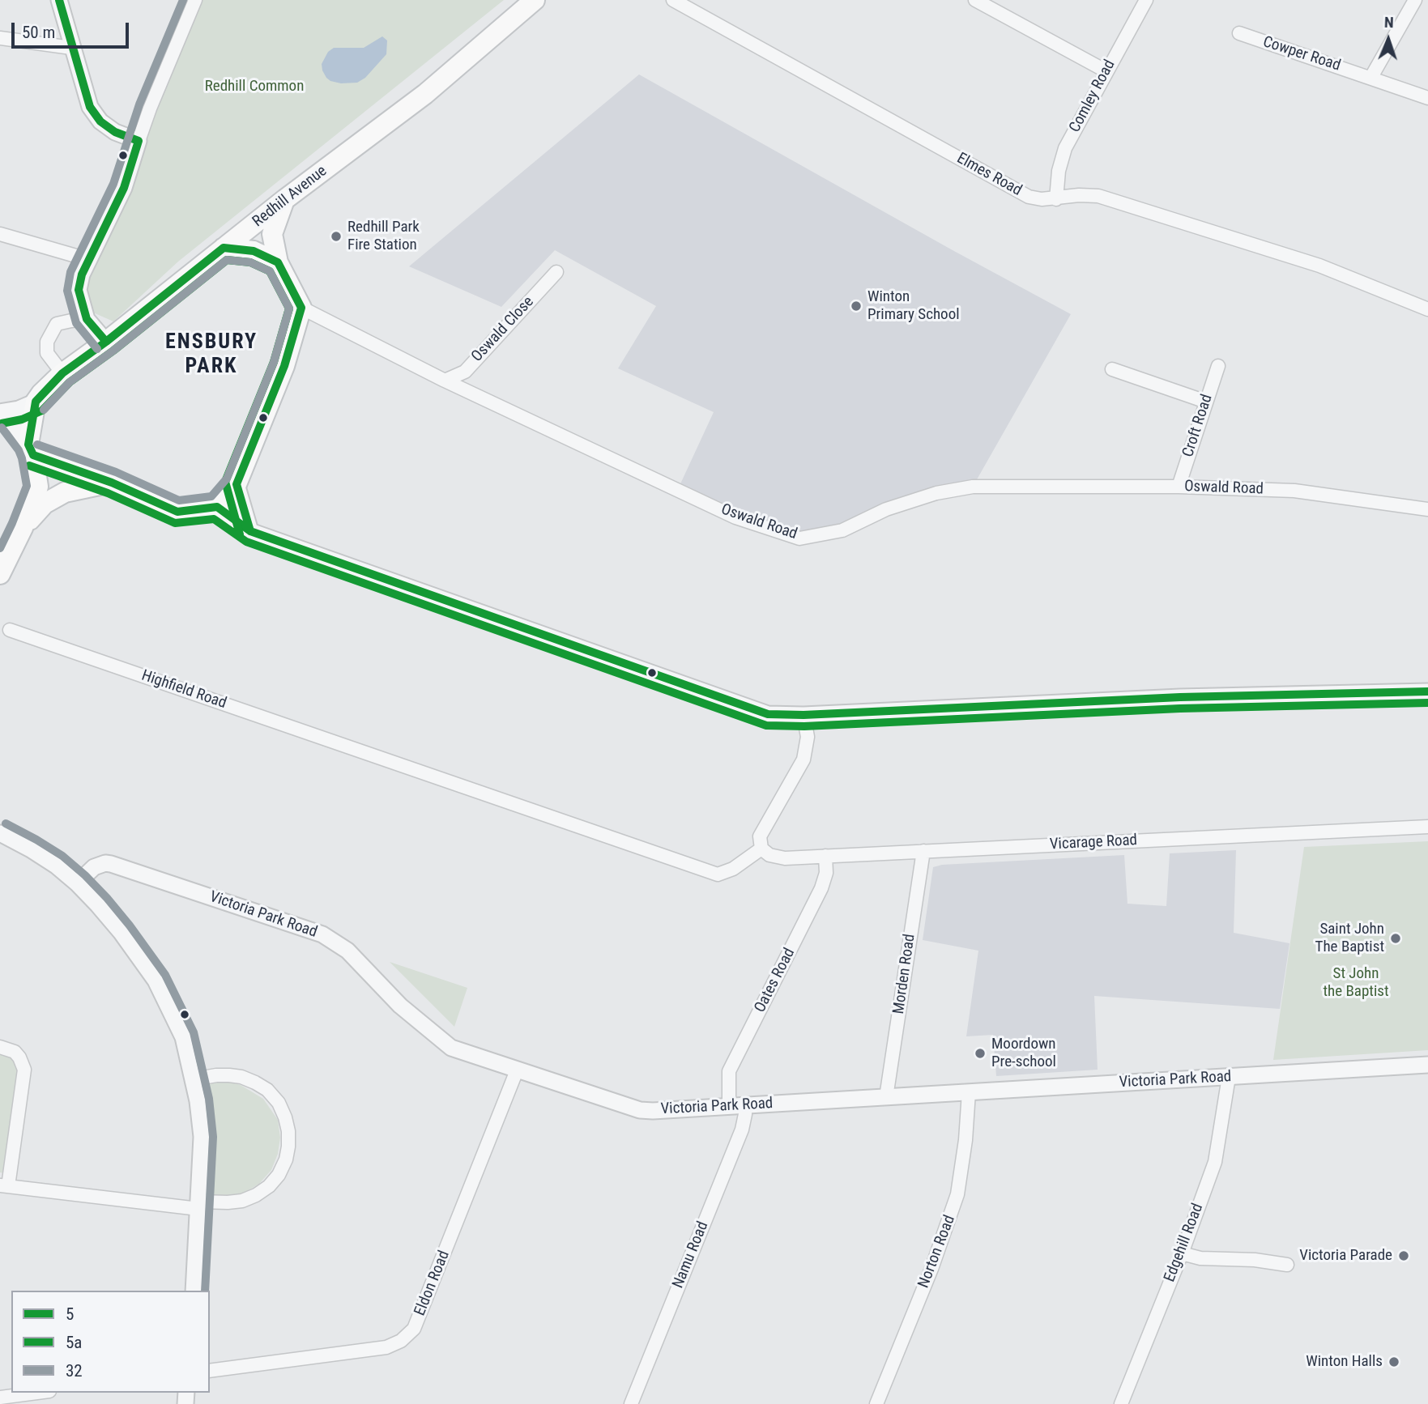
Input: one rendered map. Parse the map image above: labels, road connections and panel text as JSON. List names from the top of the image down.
{
  "streets": {
    "main road": ["Redhill Avenue"],
    "street": [
      "Cowper Road",
      "Comley Road",
      "Elmes Road",
      "Oswald Close",
      "Croft Road",
      "Oswald Road",
      "Highfield Road",
      "Vicarage Road",
      "Victoria Park Road",
      "Morden Road",
      "Oates Road",
      "Edgehill Road",
      "Norton Road",
      "Namu Road",
      "Eldon Road"
    ]
  },
  "crossings": [
    ["Comley Road", "Elmes Road"],
    ["Oswald Close", "Oswald Road"],
    ["Croft Road", "Oswald Road"],
    ["Highfield Road", "Vicarage Road"],
    ["Vicarage Road", "Morden Road"],
    ["Vicarage Road", "Oates Road"],
    ["Victoria Park Road", "Morden Road"],
    ["Victoria Park Road", "Oates Road"],
    ["Victoria Park Road", "Edgehill Road"],
    ["Victoria Park Road", "Norton Road"],
    ["Victoria Park Road", "Namu Road"],
    ["Victoria Park Road", "Eldon Road"]
  ],
  "districts": ["ENSBURY PARK"],
  "parks": ["Redhill Common", "St John the Baptist"],
  "places": [
    "Redhill Park Fire Station",
    "Winton Primary School",
    "Saint John The Baptist",
    "Moordown Pre-school",
    "Victoria Parade",
    "Winton Halls"
  ],
  "lines": ["transit line 5", "transit line 32", "transit line 5a"],
  "legend": ["5", "5a", "32"],
  "scale_bar": "50 m",
  "north": "top"
}
